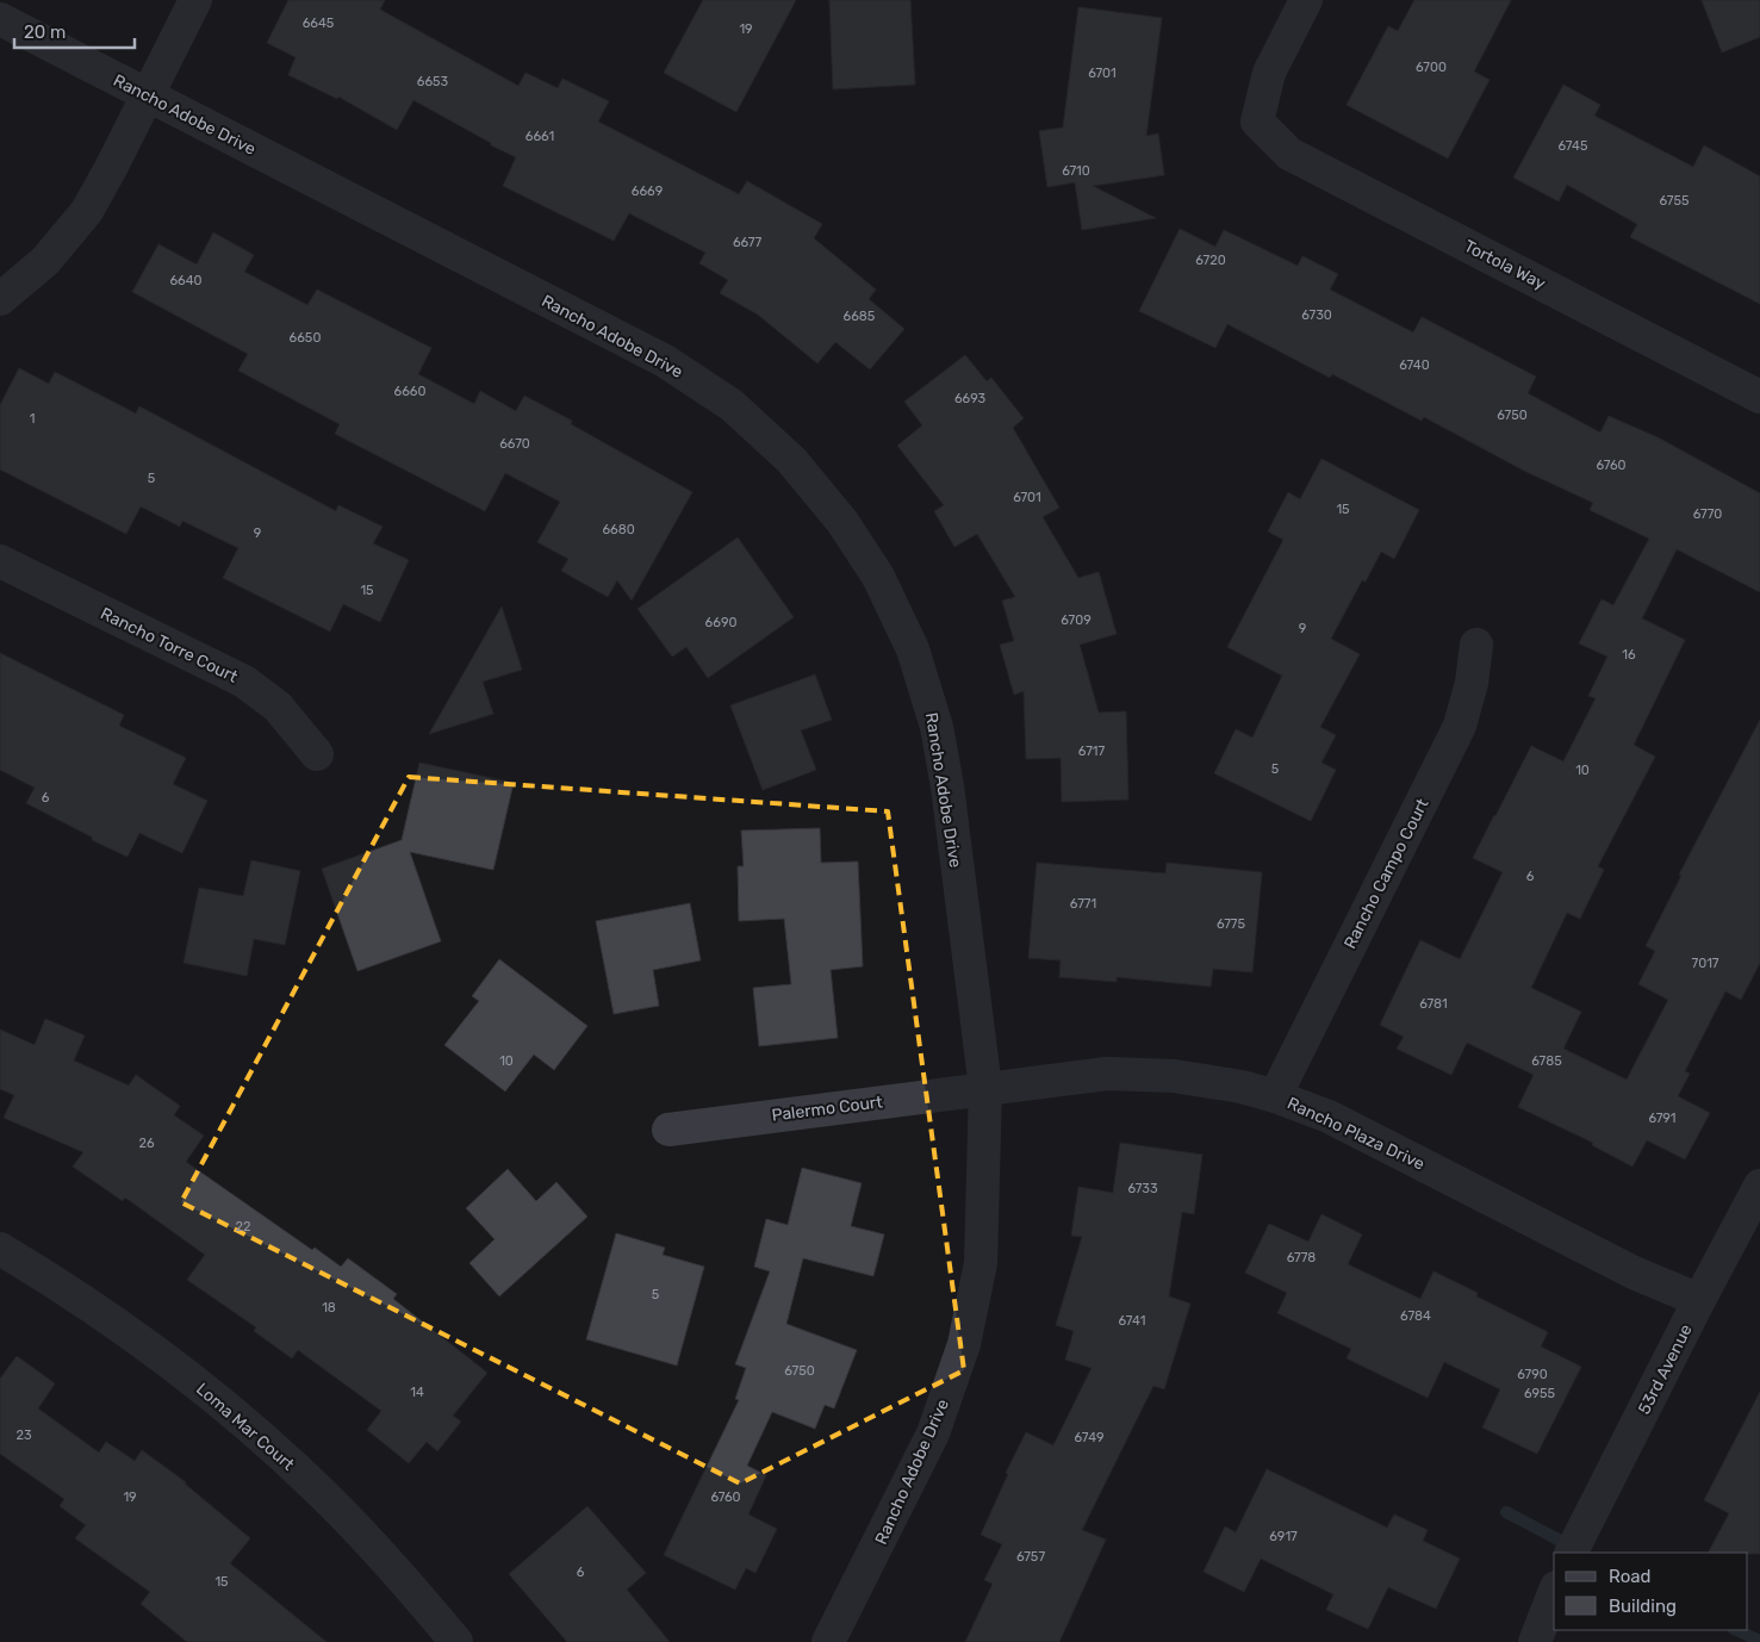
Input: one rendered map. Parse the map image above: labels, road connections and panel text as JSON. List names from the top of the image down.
{
  "streets": {
    "street": [
      "Rancho Adobe Drive",
      "Tortola Way",
      "Rancho Torre Court",
      "Rancho Campo Court",
      "Palermo Court",
      "Rancho Plaza Drive",
      "53rd Avenue",
      "Loma Mar Court"
    ]
  },
  "crossings": [
    ["Rancho Adobe Drive", "Palermo Court"],
    ["Rancho Adobe Drive", "Rancho Plaza Drive"],
    ["Rancho Campo Court", "Rancho Plaza Drive"],
    ["Palermo Court", "Rancho Plaza Drive"],
    ["Rancho Plaza Drive", "53rd Avenue"]
  ],
  "house_numbers": [
    "6645",
    "19",
    "6700",
    "6701",
    "6653",
    "6661",
    "6745",
    "6710",
    "6669",
    "6755",
    "6677",
    "6720",
    "6640",
    "6730",
    "6685",
    "6650",
    "6740",
    "6660",
    "6693",
    "6750",
    "1",
    "6670",
    "6760",
    "5",
    "6701",
    "15",
    "6770",
    "6680",
    "9",
    "15",
    "6709",
    "6690",
    "9",
    "16",
    "6717",
    "5",
    "10",
    "6",
    "6",
    "6771",
    "6775",
    "7017",
    "6781",
    "10",
    "6785",
    "6791",
    "26",
    "6733",
    "22",
    "6778",
    "5",
    "18",
    "6784",
    "6741",
    "6750",
    "6790",
    "14",
    "6955",
    "23",
    "6749",
    "19",
    "6760",
    "6917",
    "6757",
    "6",
    "15"
  ],
  "legend": ["Road", "Building"],
  "scale_bar": "20 m"
}
